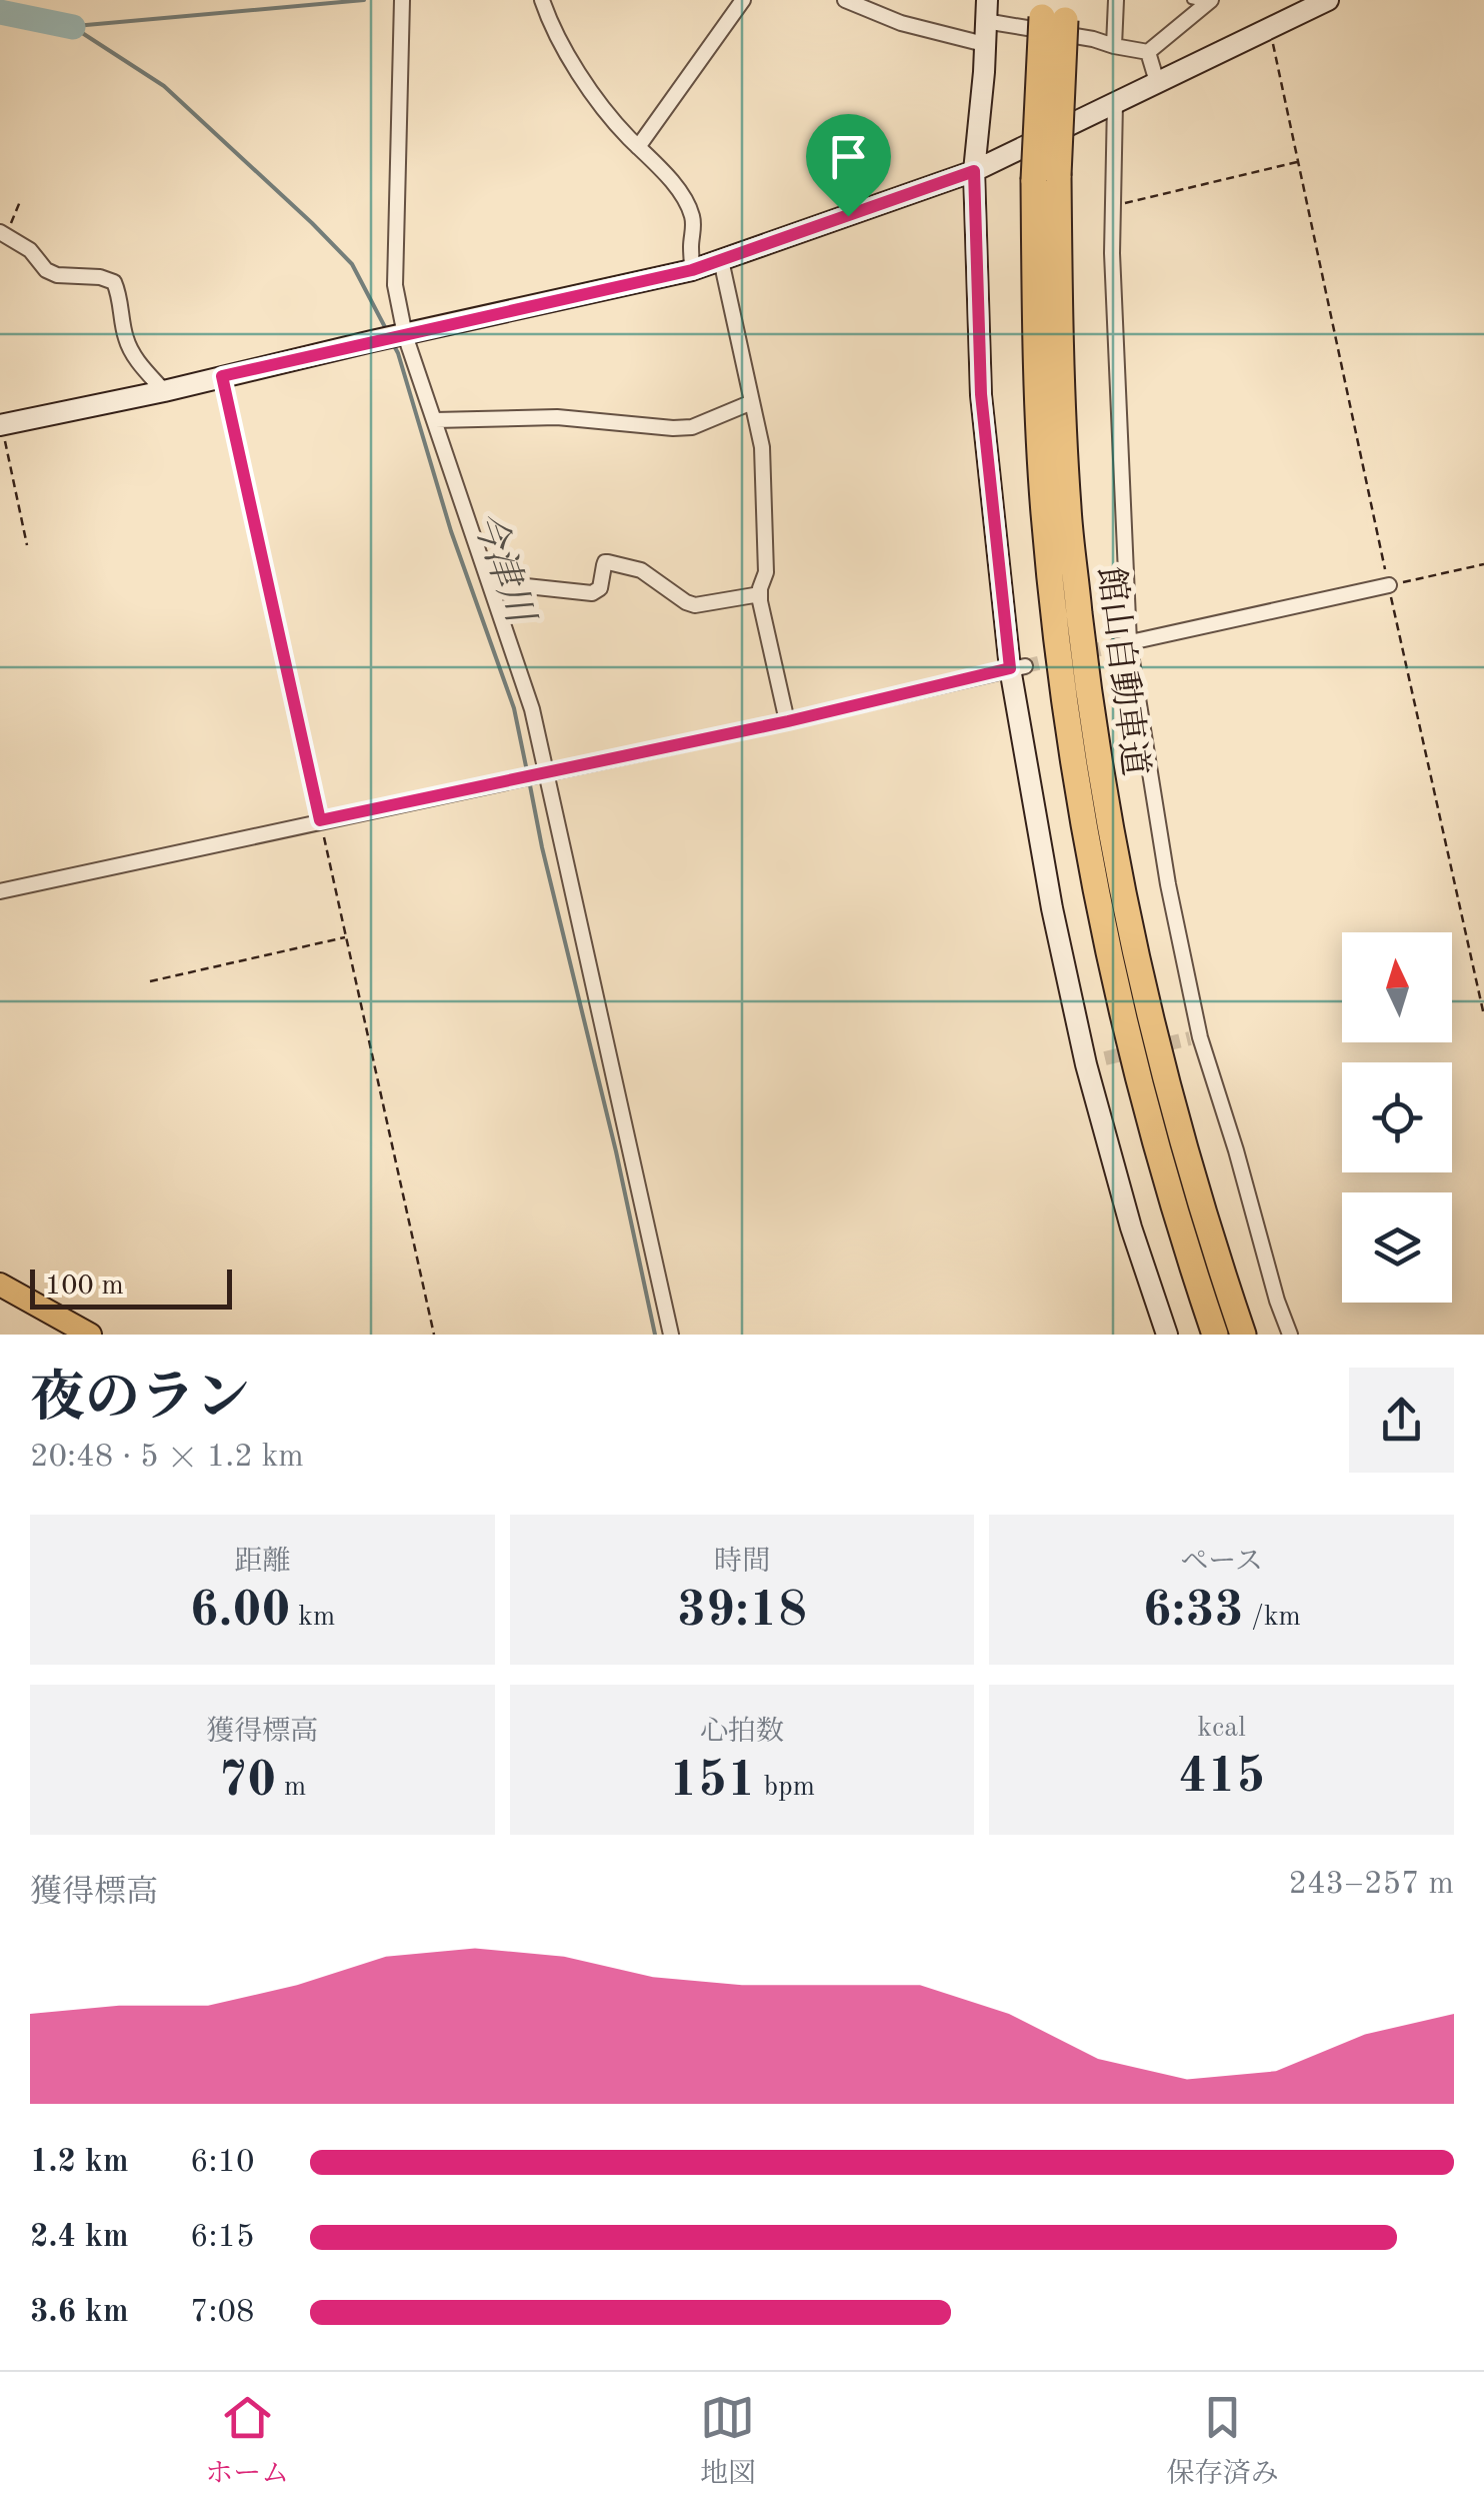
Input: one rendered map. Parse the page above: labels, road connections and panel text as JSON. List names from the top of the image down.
{
  "streets": {
    "highway": ["館山自動車道"]
  },
  "water": ["今津川"],
  "scale_bar": "100 m",
  "north": "top",
  "page": {
    "scale": "100 m",
    "heading": ["夜のラン", "20:48 · 5 × 1.2 km"],
    "stats": [
      ["距離", "6.00 km"],
      ["時間", "39:18"],
      ["ペース", "6:33 /km"],
      ["獲得標高", "70 m"],
      ["心拍数", "151 bpm"],
      ["kcal", "415"]
    ],
    "chart": ["獲得標高", "243–257 m"],
    "list": [
      {
        "name": "1.2 km",
        "note": "6:10"
      },
      {
        "name": "2.4 km",
        "note": "6:15"
      },
      {
        "name": "3.6 km",
        "note": "7:08"
      }
    ],
    "tabs": ["ホーム", "地図", "保存済み"]
  }
}
